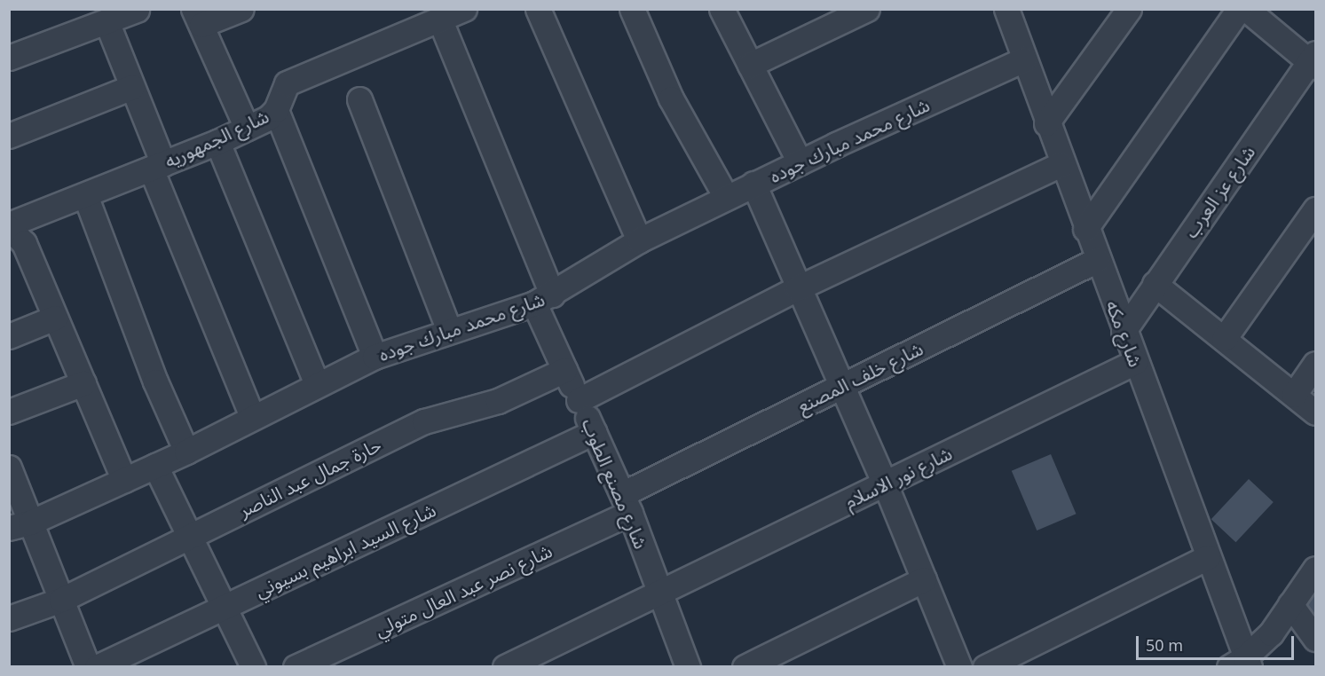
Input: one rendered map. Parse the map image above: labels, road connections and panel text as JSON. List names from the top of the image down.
{
  "streets": {
    "street": [
      "شارع الجمهوريه",
      "شارع محمد مبارك جوده",
      "شارع عز العرب",
      "شارع مكه",
      "شارع خلف المصنع",
      "حارة جمال عبد الناصر",
      "شارع نور الاسلام",
      "شارع مصنع الطوب",
      "شارع السيد ابراهيم بسيوني",
      "شارع نصر عبد العال متولي"
    ]
  },
  "crossings": [
    ["شارع الجمهوريه", "شارع مصنع الطوب"],
    ["شارع محمد مبارك جوده", "شارع مكه"],
    ["شارع محمد مبارك جوده", "شارع مصنع الطوب"],
    ["شارع عز العرب", "شارع مكه"],
    ["شارع مكه", "شارع خلف المصنع"],
    ["شارع مكه", "شارع نور الاسلام"],
    ["شارع خلف المصنع", "شارع مصنع الطوب"],
    ["شارع خلف المصنع", "شارع نصر عبد العال متولي"],
    ["حارة جمال عبد الناصر", "شارع مصنع الطوب"],
    ["شارع نور الاسلام", "شارع مصنع الطوب"],
    ["شارع مصنع الطوب", "شارع السيد ابراهيم بسيوني"],
    ["شارع مصنع الطوب", "شارع نصر عبد العال متولي"]
  ],
  "scale_bar": "50 m"
}
